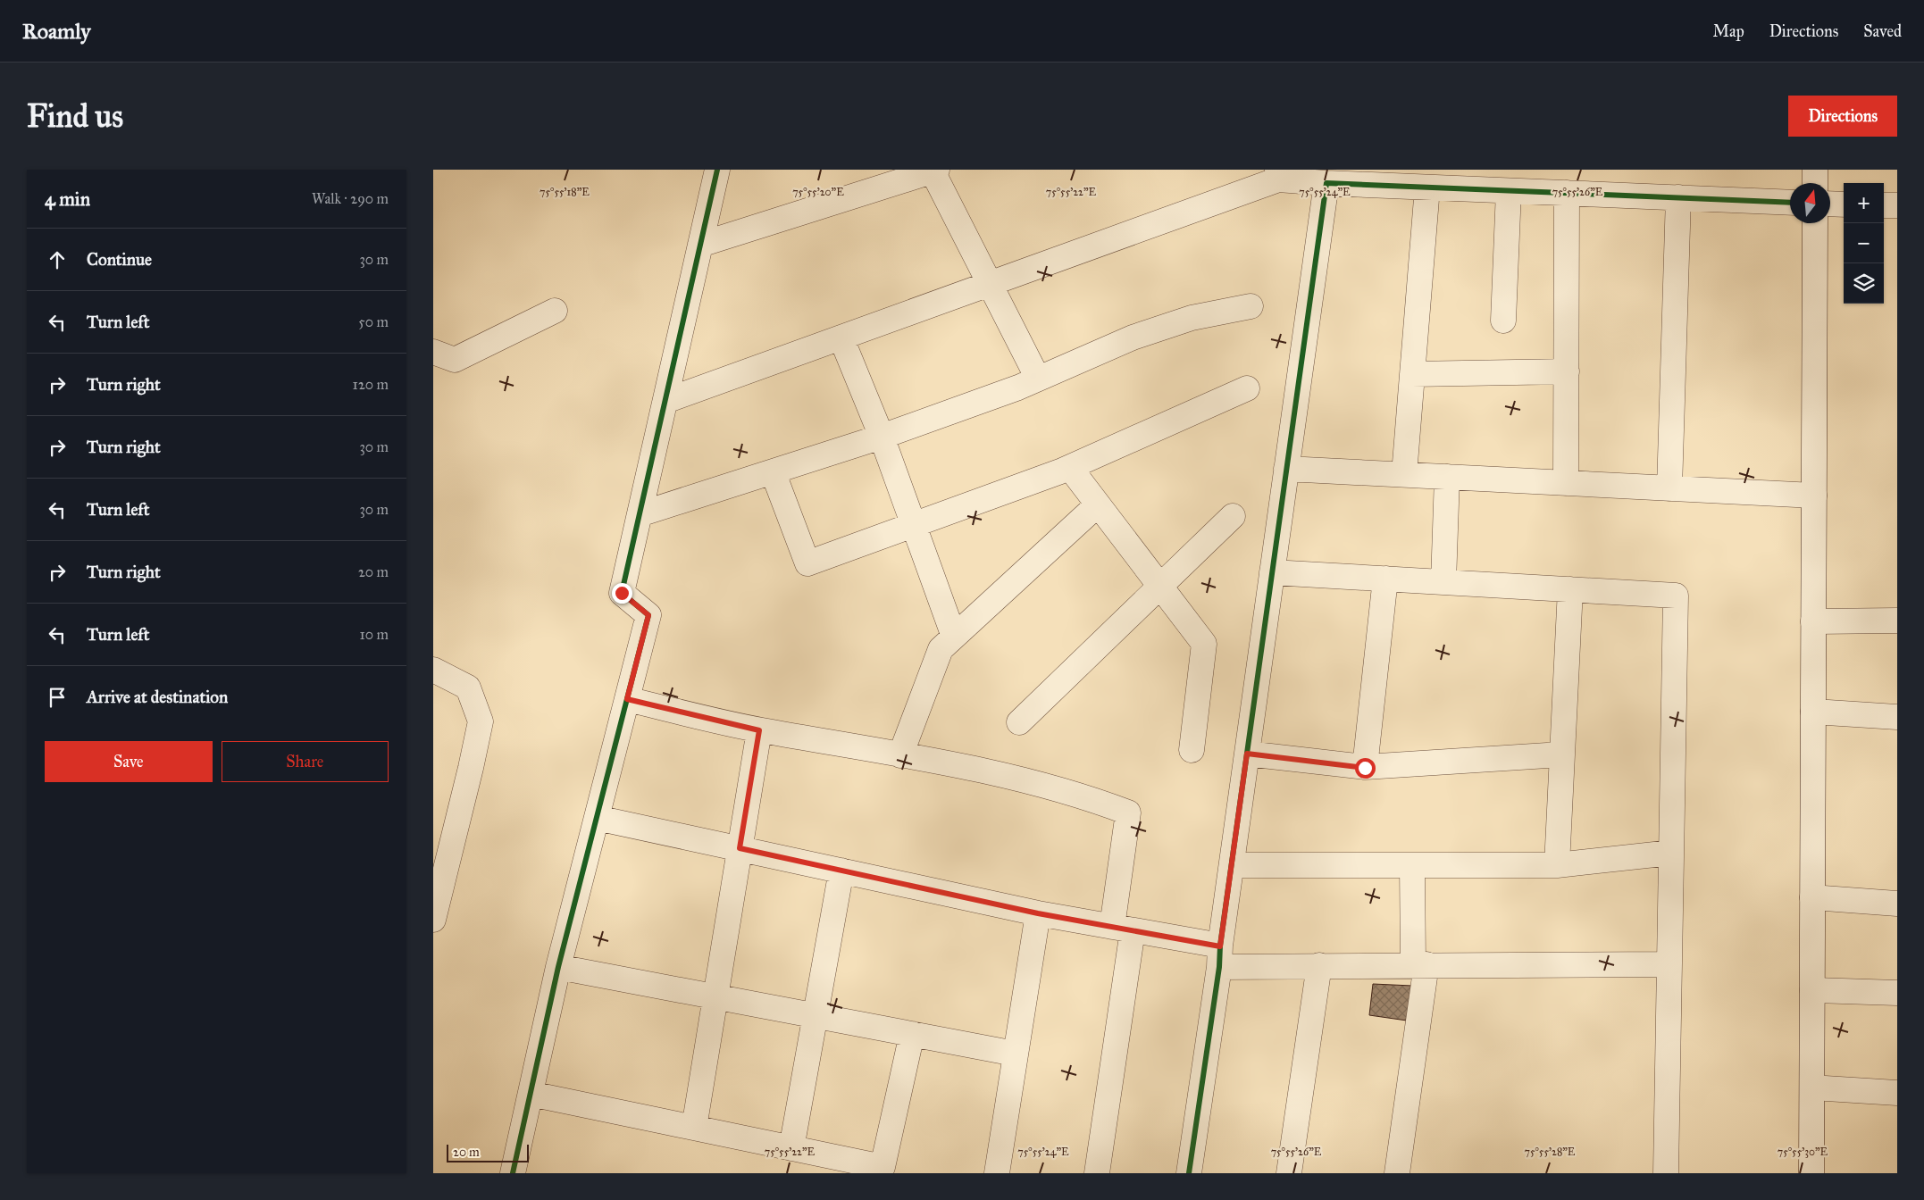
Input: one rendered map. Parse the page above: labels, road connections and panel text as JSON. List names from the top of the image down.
{
  "scale_bar": "20 m",
  "north": "top",
  "page": {
    "header": "Roamly",
    "nav": ["Map", "Directions", "Saved"],
    "buttons": [
      "Directions",
      ["Save", "Share"]
    ],
    "title": "Find us",
    "heading": ["4 min", "Walk · 290 m"],
    "map_buttons": ["+", "−"],
    "list": [
      ["Continue", "30 m"],
      ["Turn left", "50 m"],
      ["Turn right", "120 m"],
      ["Turn right", "30 m"],
      ["Turn left", "30 m"],
      ["Turn right", "20 m"],
      ["Turn left", "10 m"],
      "Arrive at destination"
    ],
    "scale": "20 m"
  },
  "coordinates": [
    "75°55'18\"E",
    "75°55'20\"E",
    "75°55'22\"E",
    "75°55'24\"E",
    "75°55'26\"E",
    "75°55'28\"E",
    "75°55'30\"E"
  ]
}
